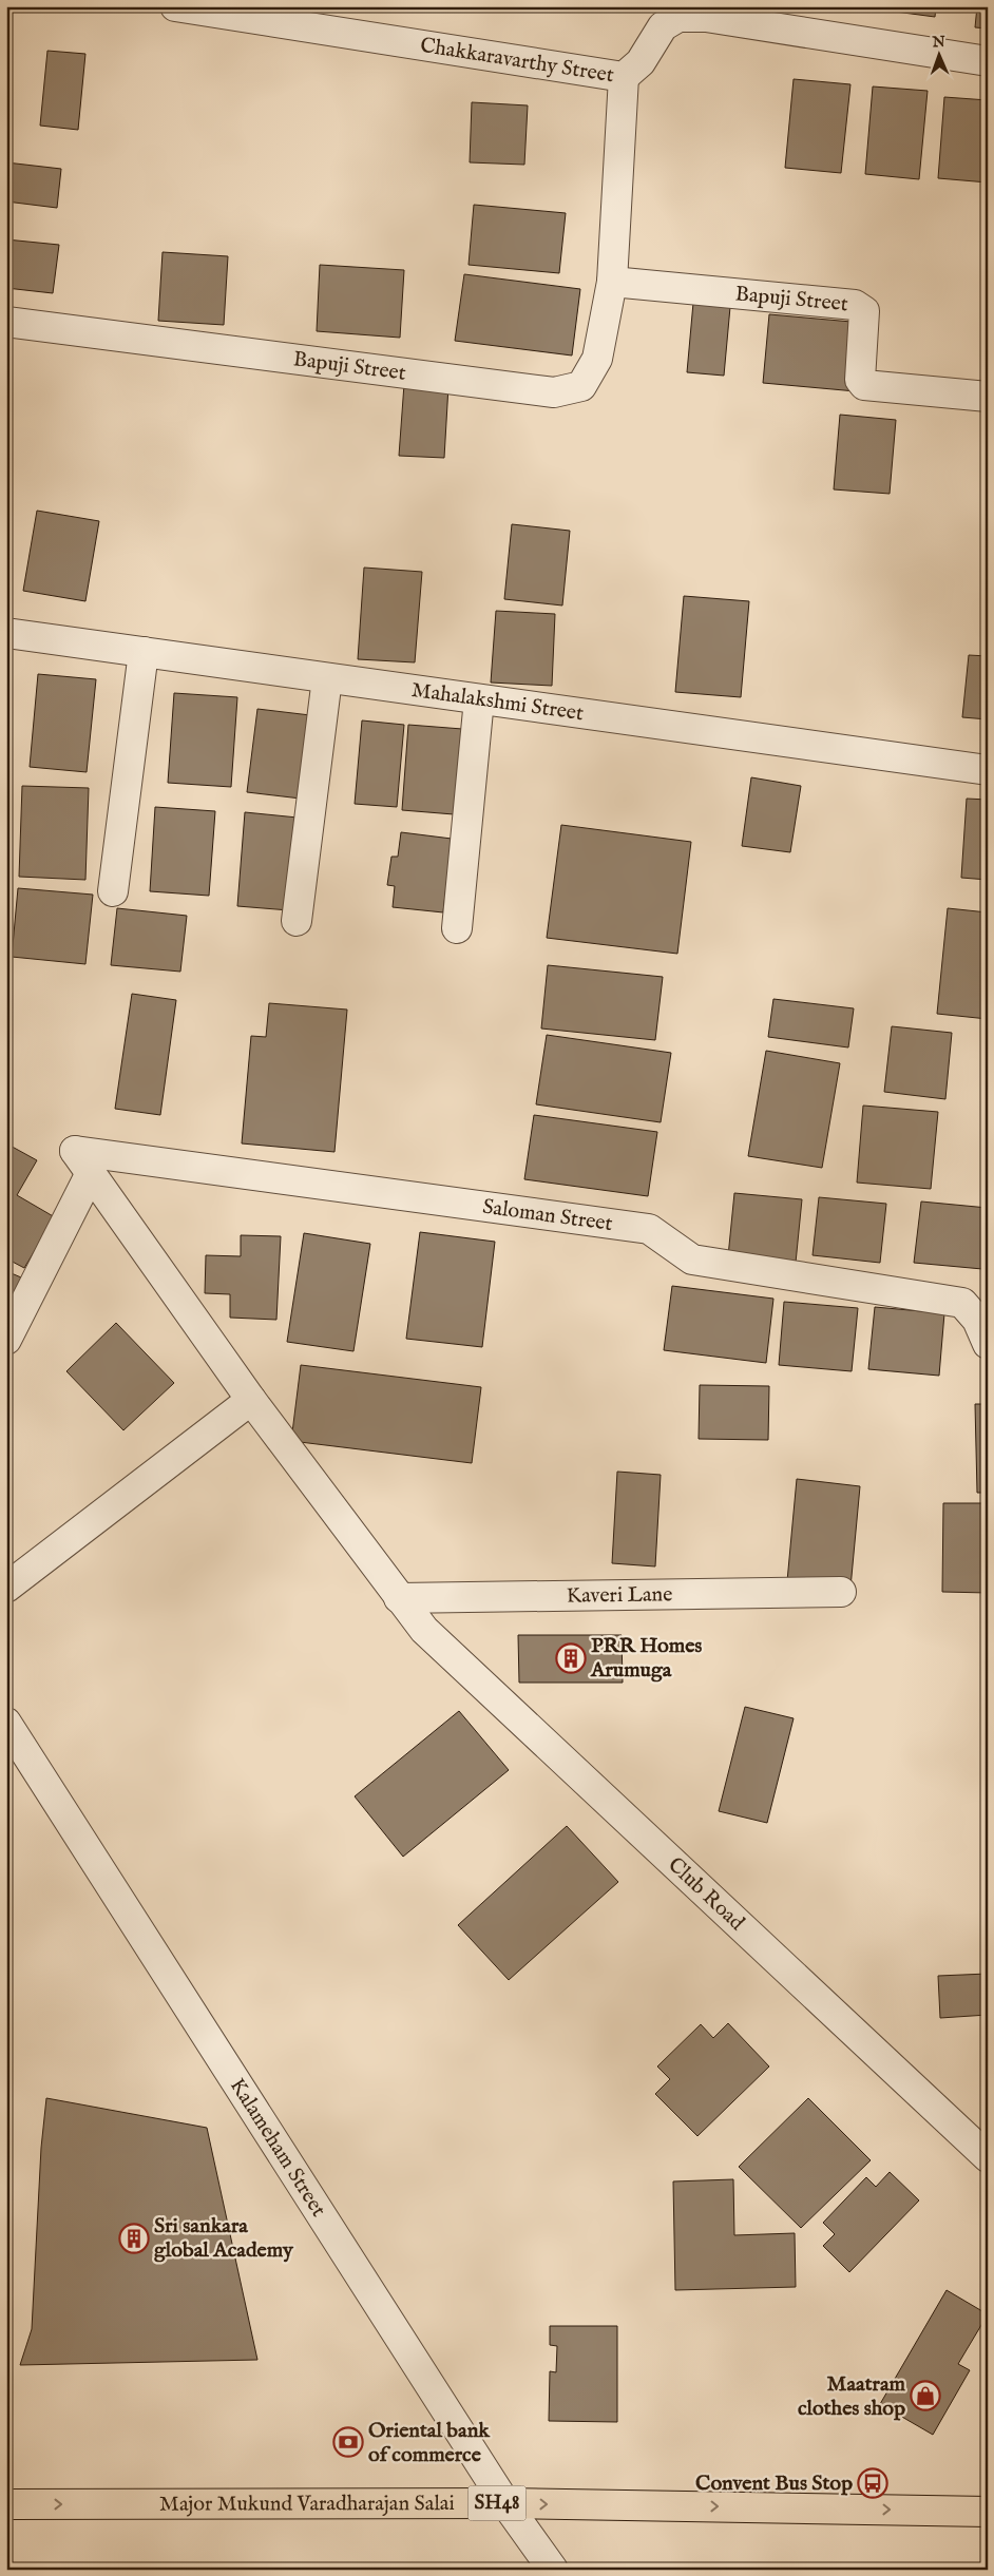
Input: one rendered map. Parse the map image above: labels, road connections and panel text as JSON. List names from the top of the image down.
{
  "streets": {
    "main road": ["Major Mukund Varadharajan Salai", "SH48"],
    "street": [
      "Chakkaravarthy Street",
      "Bapuji Street",
      "Mahalakshmi Street",
      "Saloman Street",
      "Kaveri Lane",
      "Club Road",
      "Kalameham Street"
    ]
  },
  "crossings": [
    ["Chakkaravarthy Street", "Bapuji Street"],
    ["Saloman Street", "Club Road"],
    ["Kaveri Lane", "Club Road"],
    ["Kalameham Street", "Major Mukund Varadharajan Salai"]
  ],
  "one_way": ["Major Mukund Varadharajan Salai"],
  "places": {
    "building": ["PRR Homes Arumuga", "Sri sankara global Academy"],
    "shop": ["Maatram clothes shop"],
    "bank": ["Oriental bank of commerce"],
    "bus stop": ["Convent Bus Stop"]
  },
  "north": "top"
}
